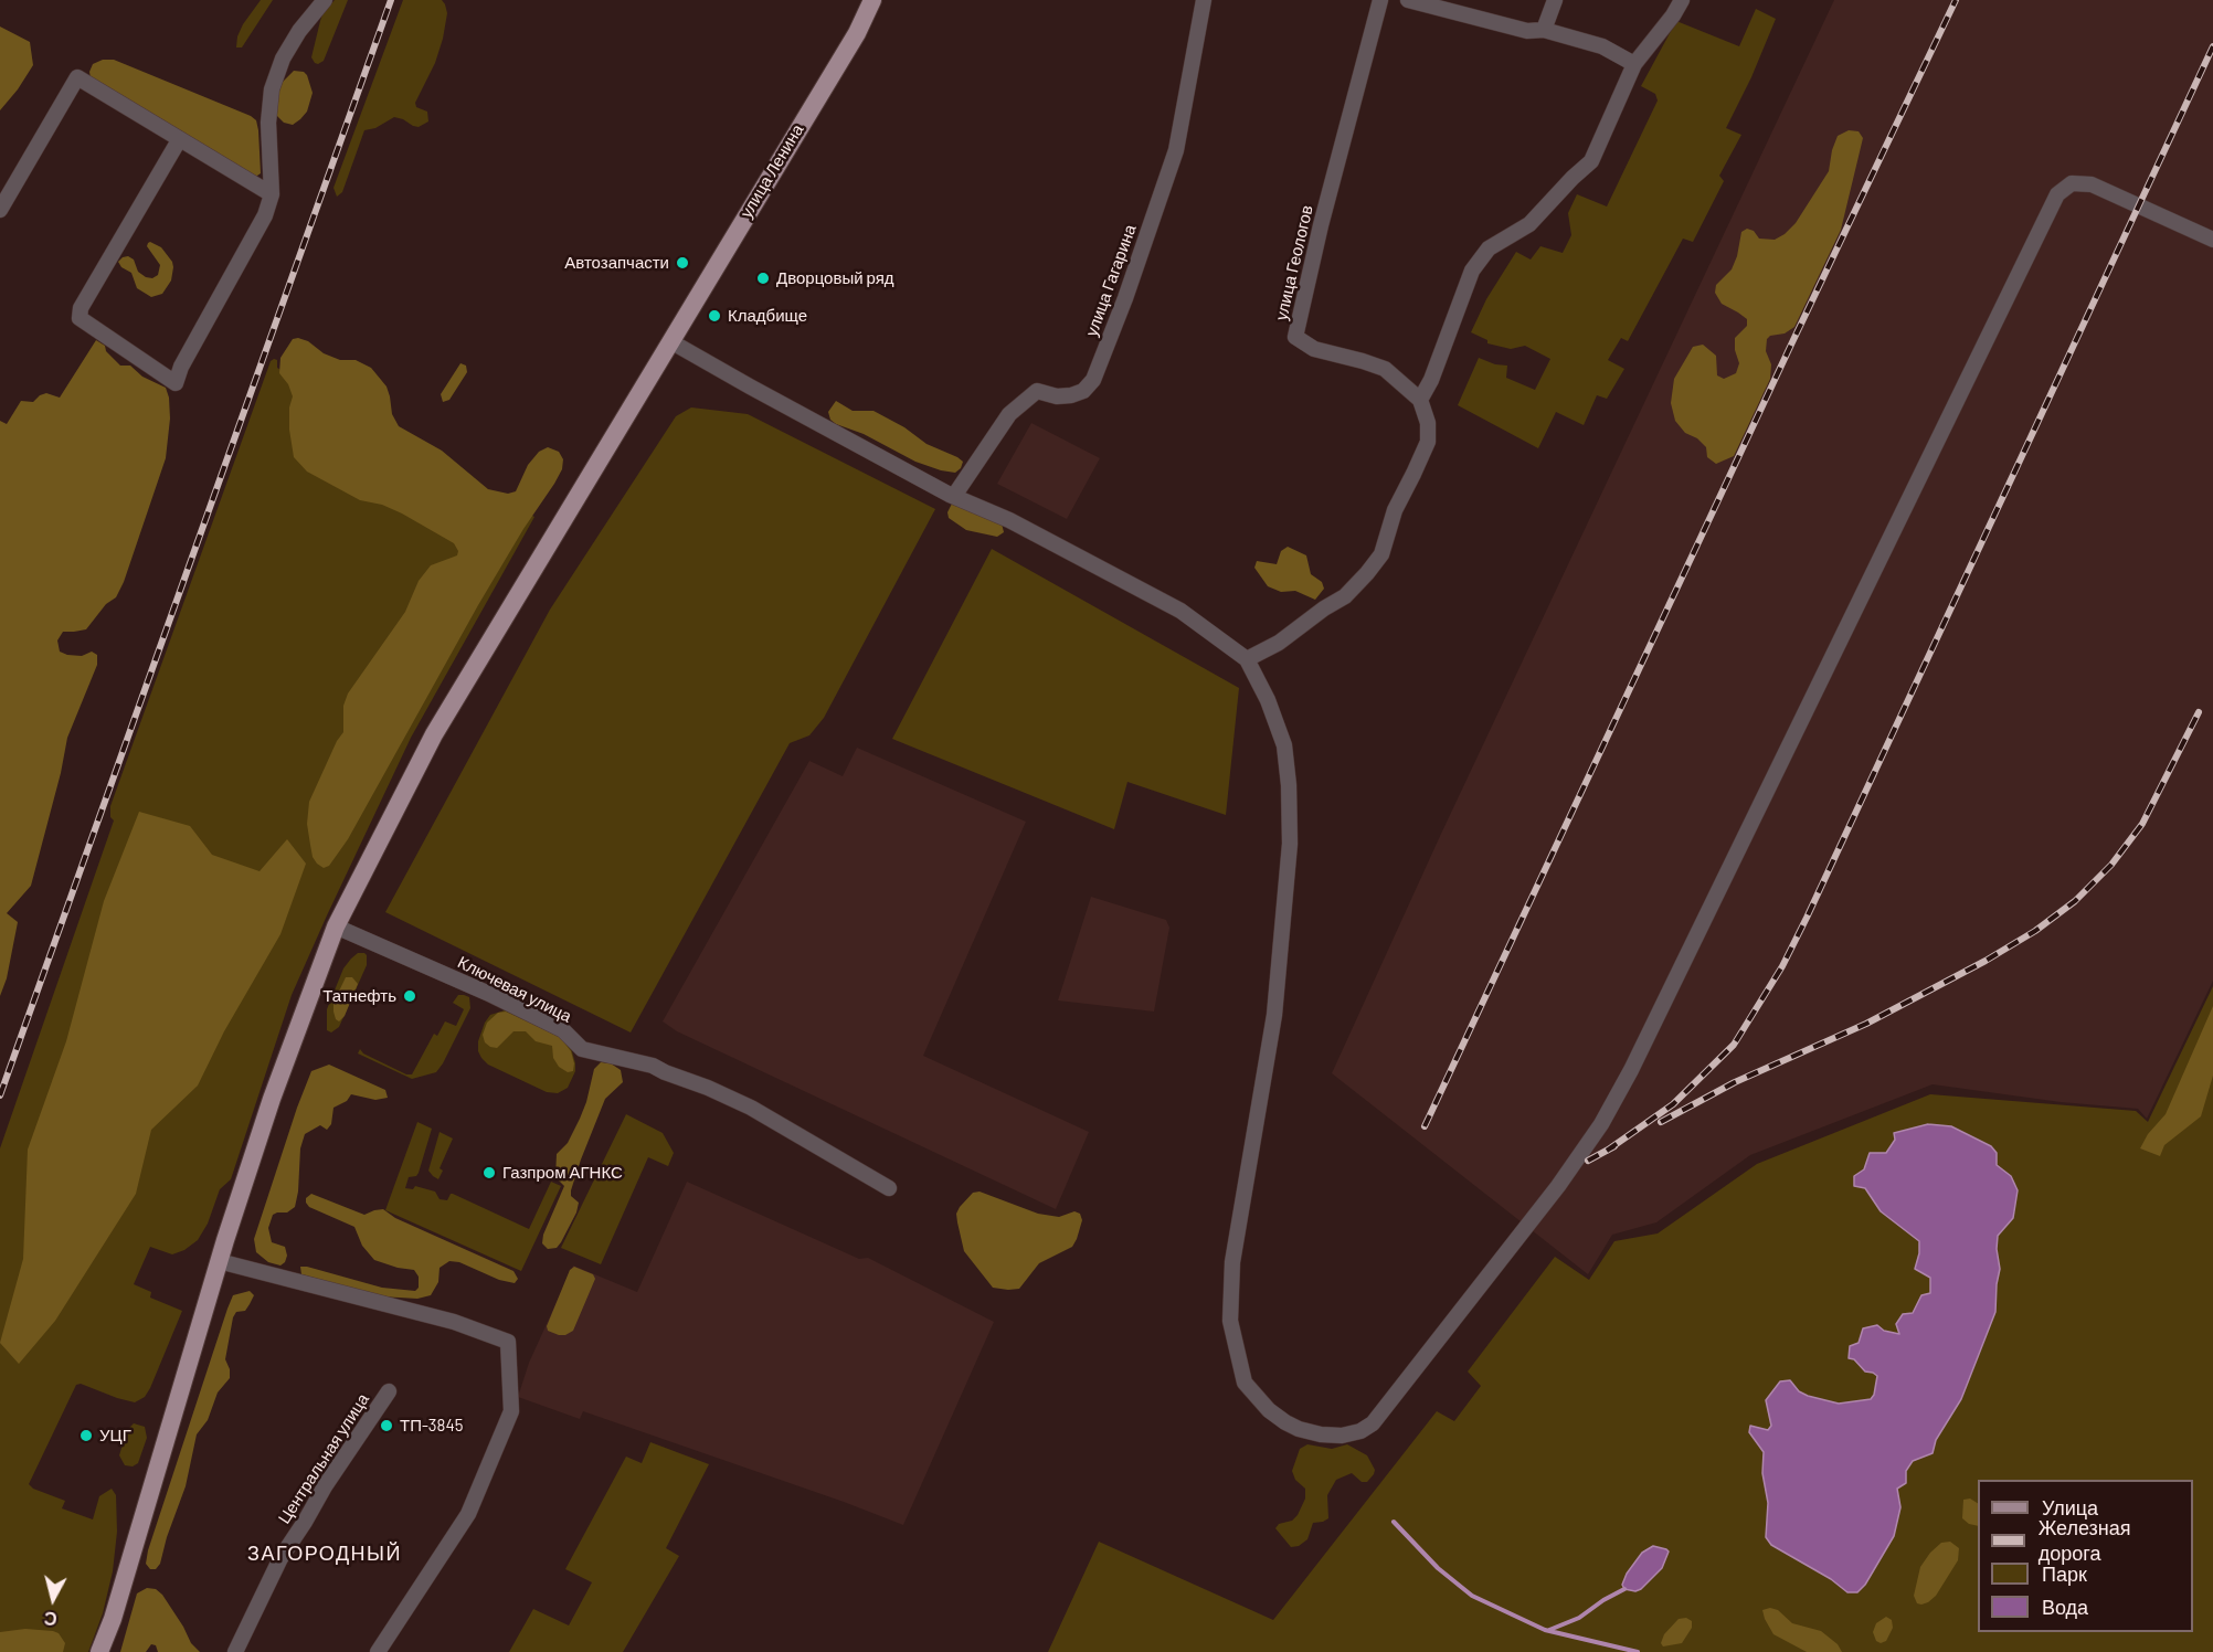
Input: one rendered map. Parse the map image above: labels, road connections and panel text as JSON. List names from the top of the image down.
{
  "streets": {
    "main road": ["улица Ленина"],
    "street": [
      "улица Геологов",
      "улица Гагарина",
      "Ключевая улица",
      "Центральная улица"
    ]
  },
  "crossings": [
    ["улица Ленина", "Ключевая улица"]
  ],
  "districts": ["ЗАГОРОДНЫЙ"],
  "places": [
    "Автозапчасти",
    "Дворцовый ряд",
    "Кладбище",
    "Татнефть",
    "Газпром АГНКС",
    "ТП-3845",
    "УЦГ"
  ],
  "legend": [
    "Улица",
    "Железная дорога",
    "Парк",
    "Вода"
  ],
  "north": "bottom"
}
